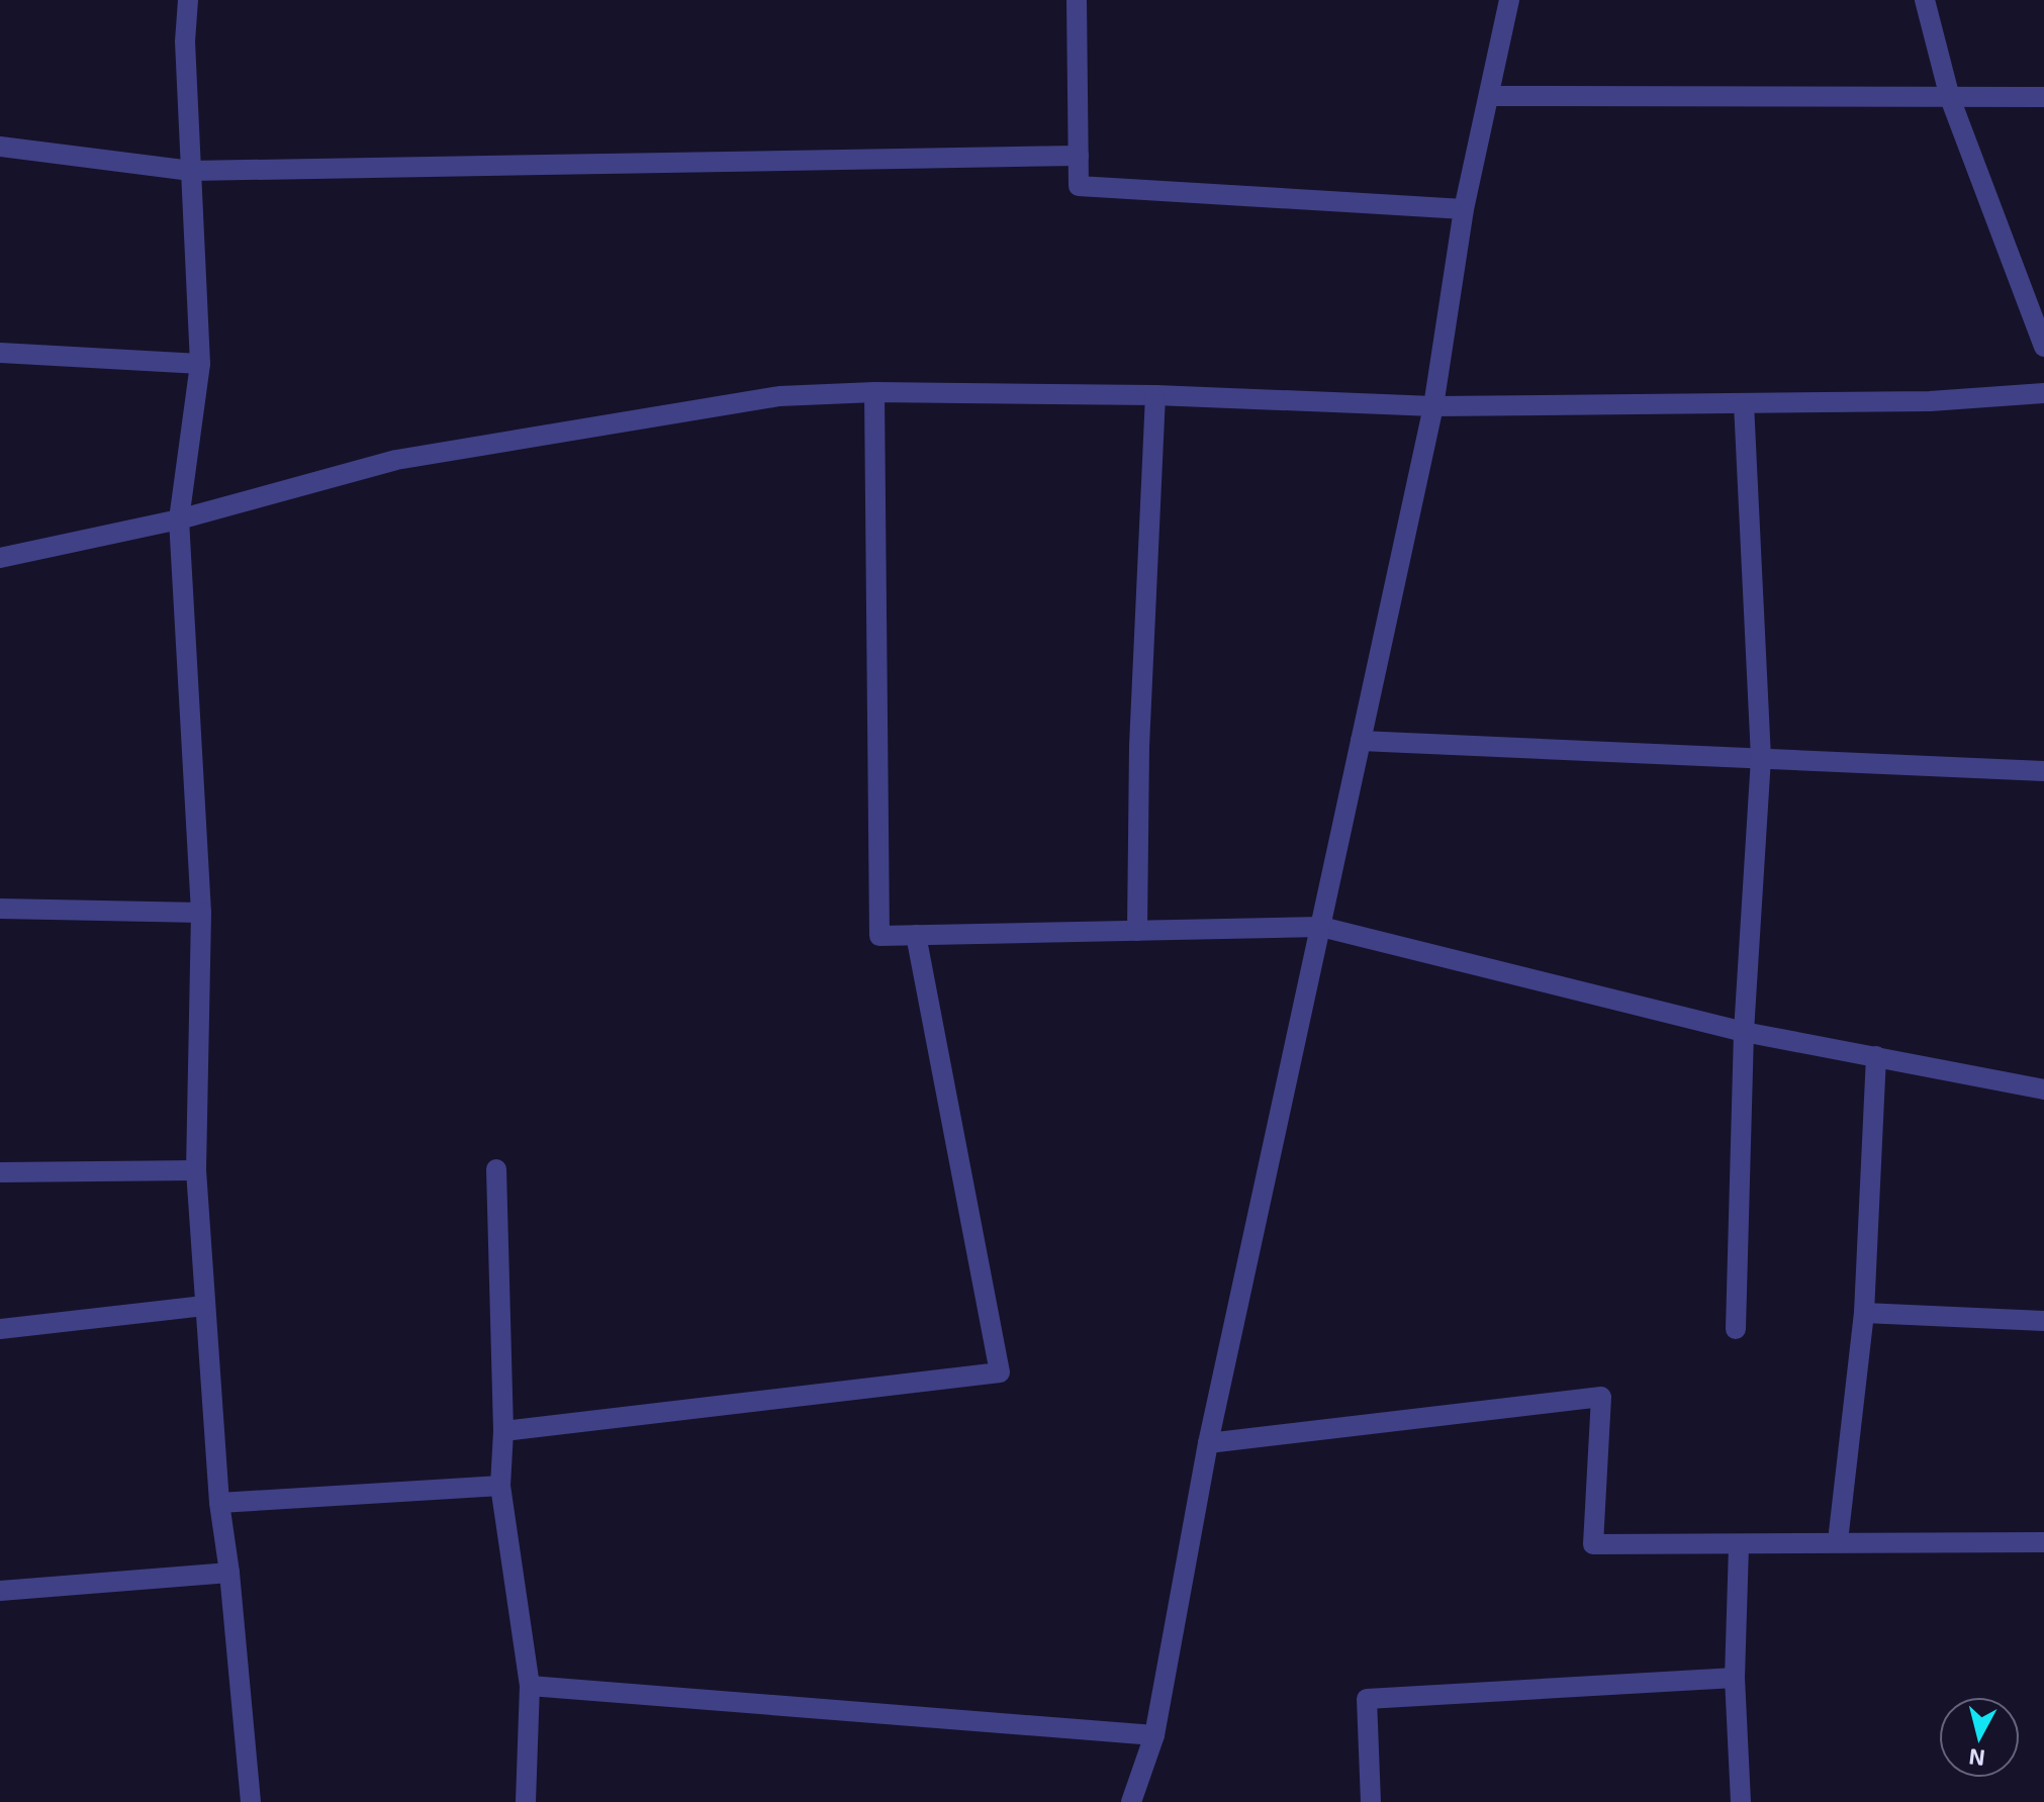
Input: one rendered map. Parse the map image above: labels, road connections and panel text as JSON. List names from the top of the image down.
{
  "north": "bottom"
}
